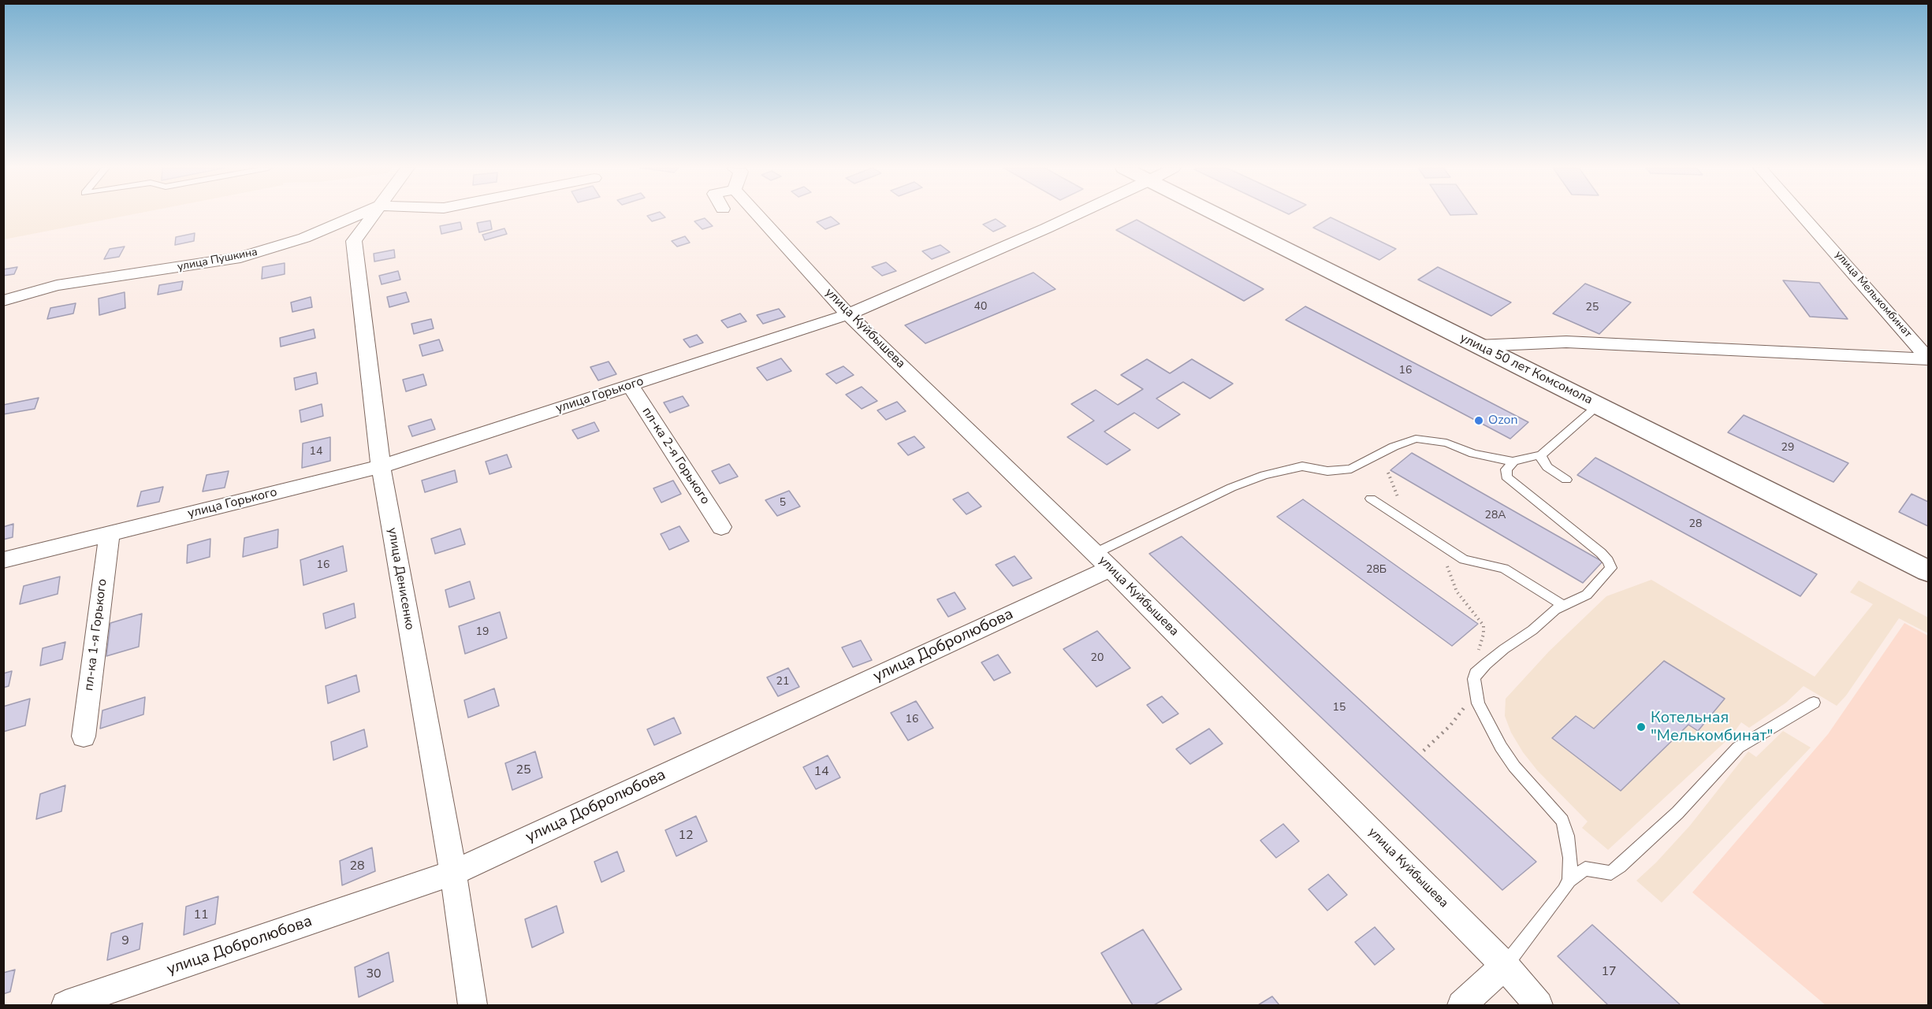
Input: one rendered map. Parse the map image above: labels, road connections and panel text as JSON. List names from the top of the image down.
{
  "streets": {
    "street": [
      "улица Пушкина",
      "улица Мелькомбинат",
      "улица Куйбышева",
      "улица 50 лет Комсомола",
      "улица Горького",
      "пл-ка 2-я Горького",
      "улица Денисенко",
      "пл-ка 1-я Горького",
      "улица Добролюбова"
    ]
  },
  "crossings": [
    ["улица Куйбышева", "улица Горького"],
    ["улица Куйбышева", "улица Добролюбова"],
    ["улица Горького", "пл-ка 2-я Горького"],
    ["улица Горького", "улица Денисенко"],
    ["улица Горького", "пл-ка 1-я Горького"],
    ["улица Денисенко", "улица Добролюбова"]
  ],
  "places": ["Ozon", "Котельная \"Мелькомбинат\""],
  "house_numbers": [
    "40",
    "25",
    "16",
    "29",
    "14",
    "5",
    "28А",
    "28",
    "16",
    "28Б",
    "19",
    "20",
    "21",
    "15",
    "16",
    "25",
    "14",
    "12",
    "28",
    "11",
    "9",
    "17",
    "30"
  ]
}
